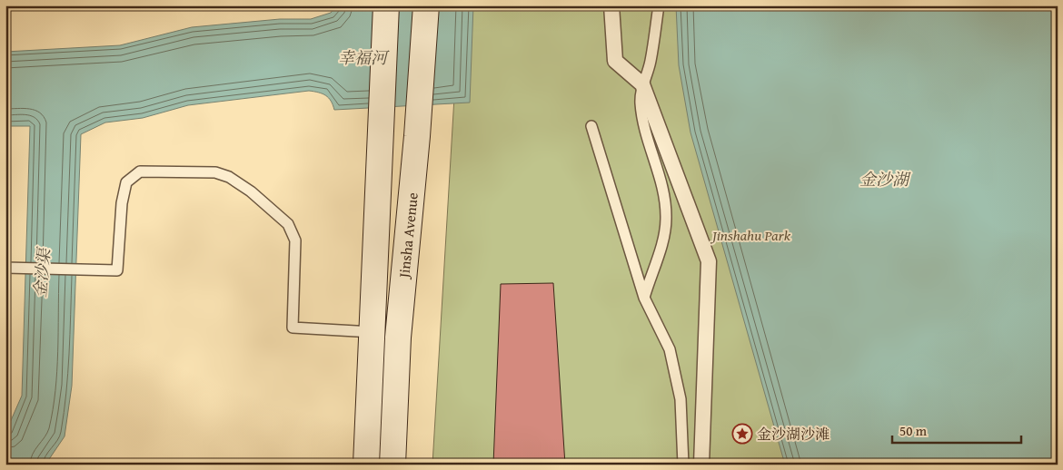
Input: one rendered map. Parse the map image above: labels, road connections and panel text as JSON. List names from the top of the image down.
{
  "streets": {
    "main road": ["Jinsha Avenue"]
  },
  "water": ["幸福河", "金沙湖", "金沙渠"],
  "parks": ["Jinshahu Park"],
  "places": {
    "place": ["金沙湖沙滩"]
  },
  "scale_bar": "50 m"
}
